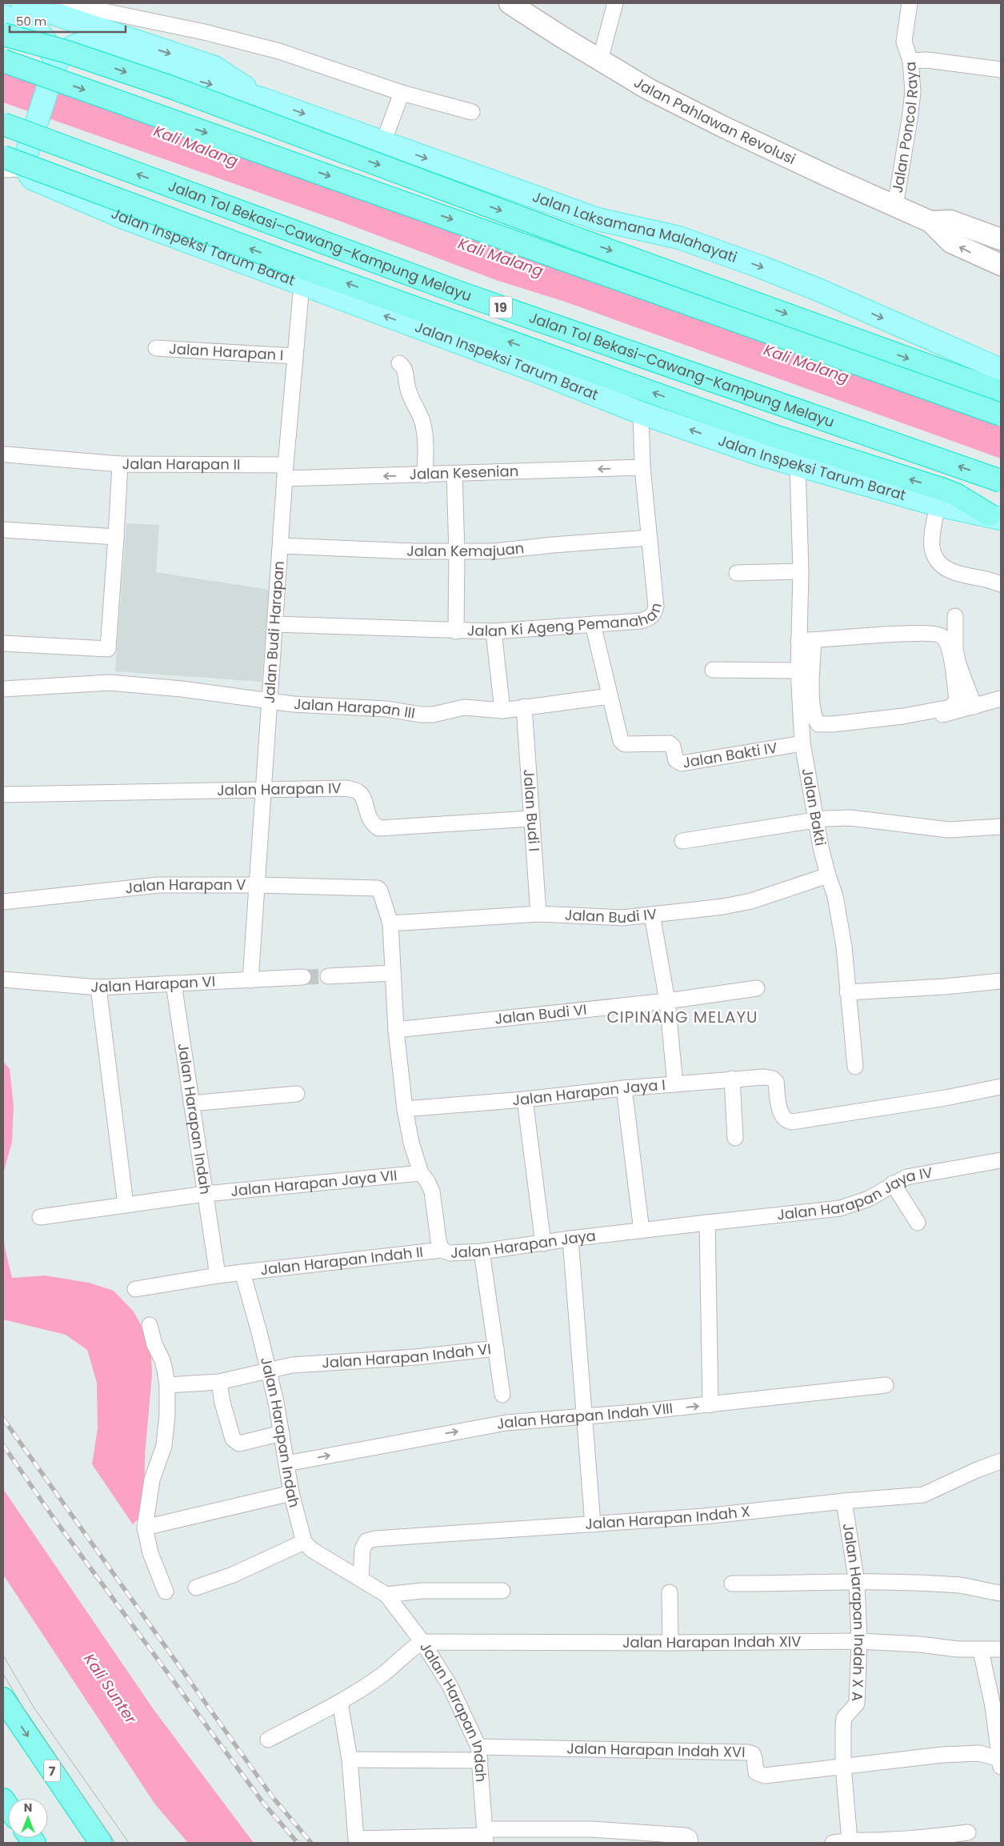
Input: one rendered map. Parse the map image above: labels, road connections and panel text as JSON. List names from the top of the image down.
{
  "streets": {
    "highway": ["Jalan Tol Bekasi–Cawang–Kampung Melayu", "19", "7"],
    "main road": ["Jalan Pahlawan Revolusi", "Jalan Laksamana Malahayati", "Jalan Inspeksi Tarum Barat"],
    "street": [
      "Jalan Poncol Raya",
      "Jalan Harapan I",
      "Jalan Harapan II",
      "Jalan Kesenian",
      "Jalan Kemajuan",
      "Jalan Ki Ageng Pemanahan",
      "Jalan Budi Harapan",
      "Jalan Harapan III",
      "Jalan Bakti IV",
      "Jalan Harapan IV",
      "Jalan Bakti",
      "Jalan Budi I",
      "Jalan Harapan V",
      "Jalan Budi IV",
      "Jalan Harapan VI",
      "Jalan Budi VI",
      "Jalan Harapan Jaya I",
      "Jalan Harapan Indah",
      "Jalan Harapan Jaya VII",
      "Jalan Harapan Jaya IV",
      "Jalan Harapan Jaya",
      "Jalan Harapan Indah II",
      "Jalan Harapan Indah VI",
      "Jalan Harapan Indah VIII",
      "Jalan Harapan Indah X",
      "Jalan Harapan Indah X A",
      "Jalan Harapan Indah XIV",
      "Jalan Harapan Indah XVI"
    ]
  },
  "crossings": [
    ["Jalan Pahlawan Revolusi", "Jalan Poncol Raya"],
    ["Jalan Inspeksi Tarum Barat", "Jalan Ki Ageng Pemanahan"],
    ["Jalan Inspeksi Tarum Barat", "Jalan Budi Harapan"],
    ["Jalan Inspeksi Tarum Barat", "Jalan Bakti"],
    ["Jalan Harapan I", "Jalan Budi Harapan"],
    ["Jalan Harapan II", "Jalan Kesenian"],
    ["Jalan Harapan II", "Jalan Budi Harapan"],
    ["Jalan Kesenian", "Jalan Ki Ageng Pemanahan"],
    ["Jalan Kesenian", "Jalan Budi Harapan"],
    ["Jalan Kemajuan", "Jalan Ki Ageng Pemanahan"],
    ["Jalan Kemajuan", "Jalan Budi Harapan"],
    ["Jalan Ki Ageng Pemanahan", "Jalan Budi Harapan"],
    ["Jalan Budi Harapan", "Jalan Harapan III"],
    ["Jalan Budi Harapan", "Jalan Harapan IV"],
    ["Jalan Budi Harapan", "Jalan Harapan V"],
    ["Jalan Budi Harapan", "Jalan Harapan VI"],
    ["Jalan Harapan III", "Jalan Bakti IV"],
    ["Jalan Harapan III", "Jalan Budi I"],
    ["Jalan Bakti IV", "Jalan Bakti"],
    ["Jalan Harapan IV", "Jalan Budi I"],
    ["Jalan Bakti", "Jalan Budi IV"],
    ["Jalan Budi I", "Jalan Budi IV"],
    ["Jalan Harapan V", "Jalan Harapan Jaya"],
    ["Jalan Budi IV", "Jalan Harapan Jaya"],
    ["Jalan Harapan VI", "Jalan Harapan Indah"],
    ["Jalan Budi VI", "Jalan Harapan Jaya"],
    ["Jalan Harapan Jaya I", "Jalan Harapan Jaya"],
    ["Jalan Harapan Indah", "Jalan Harapan Jaya VII"],
    ["Jalan Harapan Indah", "Jalan Harapan Indah II"],
    ["Jalan Harapan Indah", "Jalan Harapan Indah VI"],
    ["Jalan Harapan Indah", "Jalan Harapan Indah VIII"],
    ["Jalan Harapan Indah", "Jalan Harapan Indah X"],
    ["Jalan Harapan Indah", "Jalan Harapan Indah XIV"],
    ["Jalan Harapan Indah", "Jalan Harapan Indah XVI"],
    ["Jalan Harapan Jaya VII", "Jalan Harapan Jaya"],
    ["Jalan Harapan Jaya IV", "Jalan Harapan Jaya"],
    ["Jalan Harapan Jaya", "Jalan Harapan Indah II"],
    ["Jalan Harapan Jaya", "Jalan Harapan Indah VI"],
    ["Jalan Harapan Indah X", "Jalan Harapan Indah X A"],
    ["Jalan Harapan Indah X A", "Jalan Harapan Indah XIV"],
    ["Jalan Harapan Indah X A", "Jalan Harapan Indah XVI"]
  ],
  "one_way": [
    "Jalan Laksamana Malahayati",
    "Jalan Inspeksi Tarum Barat",
    "Jalan Kesenian",
    "Jalan Harapan Indah VIII"
  ],
  "districts": ["CIPINANG MELAYU"],
  "water": ["Kali Malang", "Kali Sunter"],
  "scale_bar": "50 m",
  "north": "top"
}
